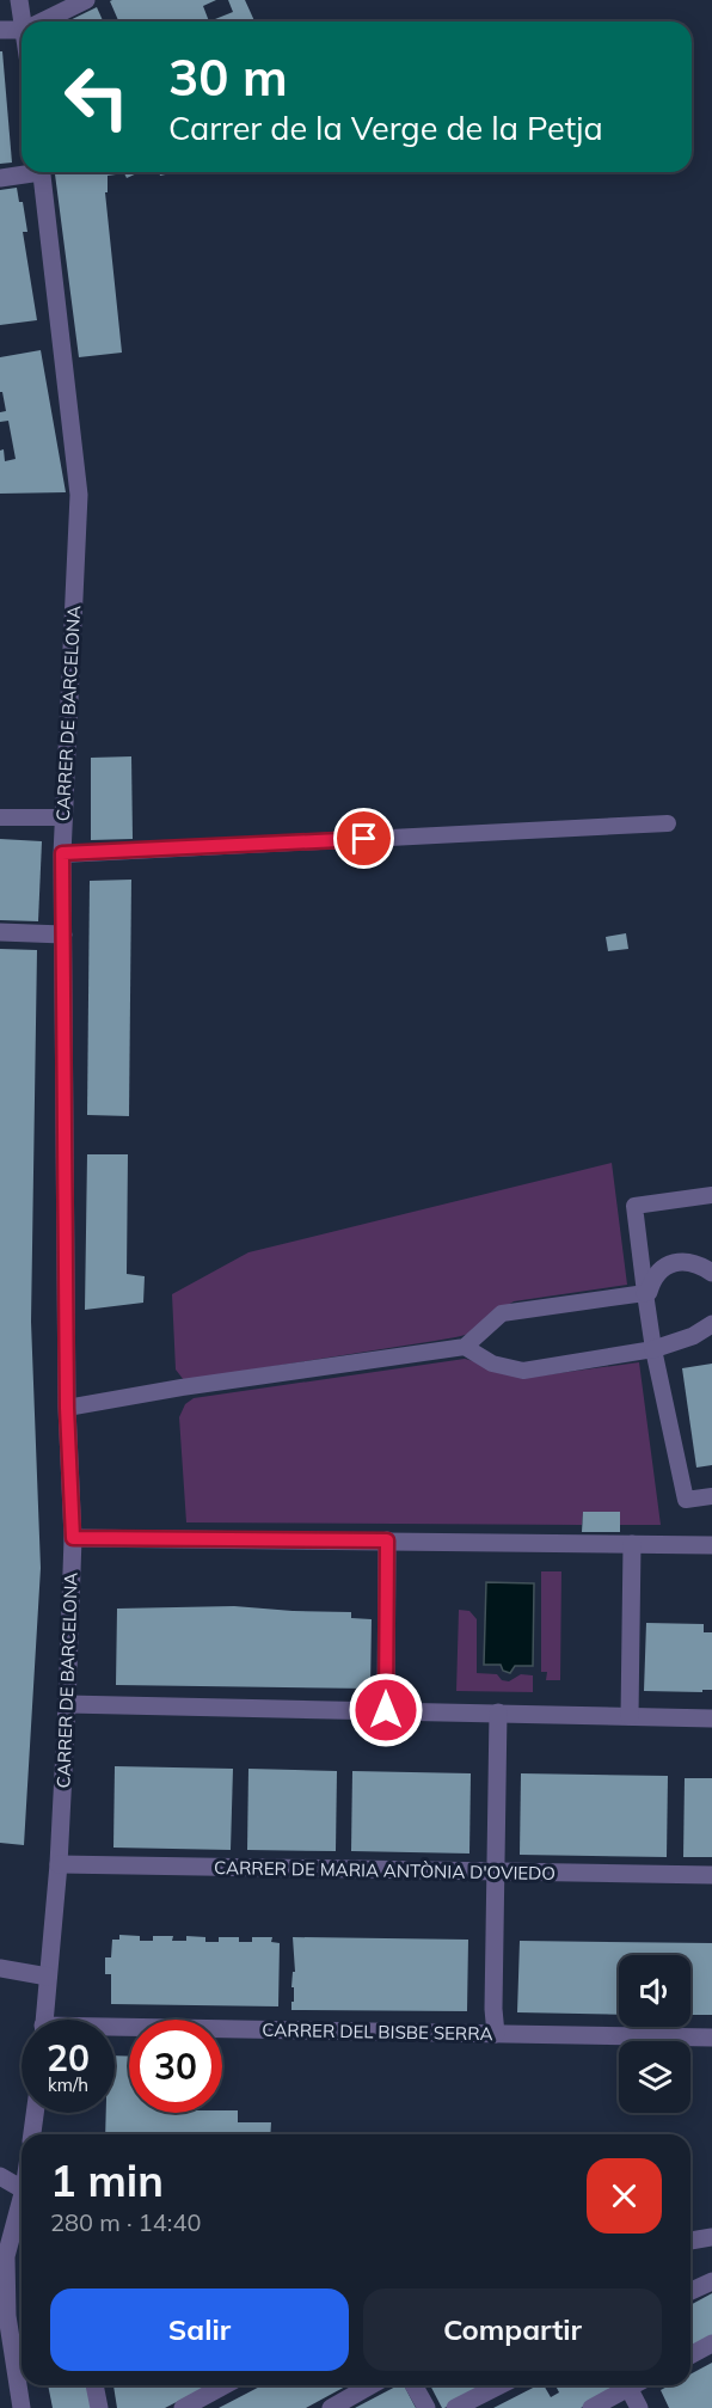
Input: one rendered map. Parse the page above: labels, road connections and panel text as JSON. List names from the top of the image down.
{
  "streets": {
    "street": ["CARRER DE BARCELONA", "CARRER DE MARIA ANTÒNIA D'OVIEDO", "CARRER DEL BISBE SERRA"]
  },
  "crossings": [
    ["CARRER DE BARCELONA", "CARRER DE MARIA ANTÒNIA D'OVIEDO"]
  ],
  "page": {
    "turn": ["30 m", "Carrer de la Verge de la Petja"],
    "speed": "20 km/h",
    "limit": "30",
    "heading": ["1 min", "280 m · 14:40"],
    "buttons": ["Salir", "Compartir"]
  }
}
